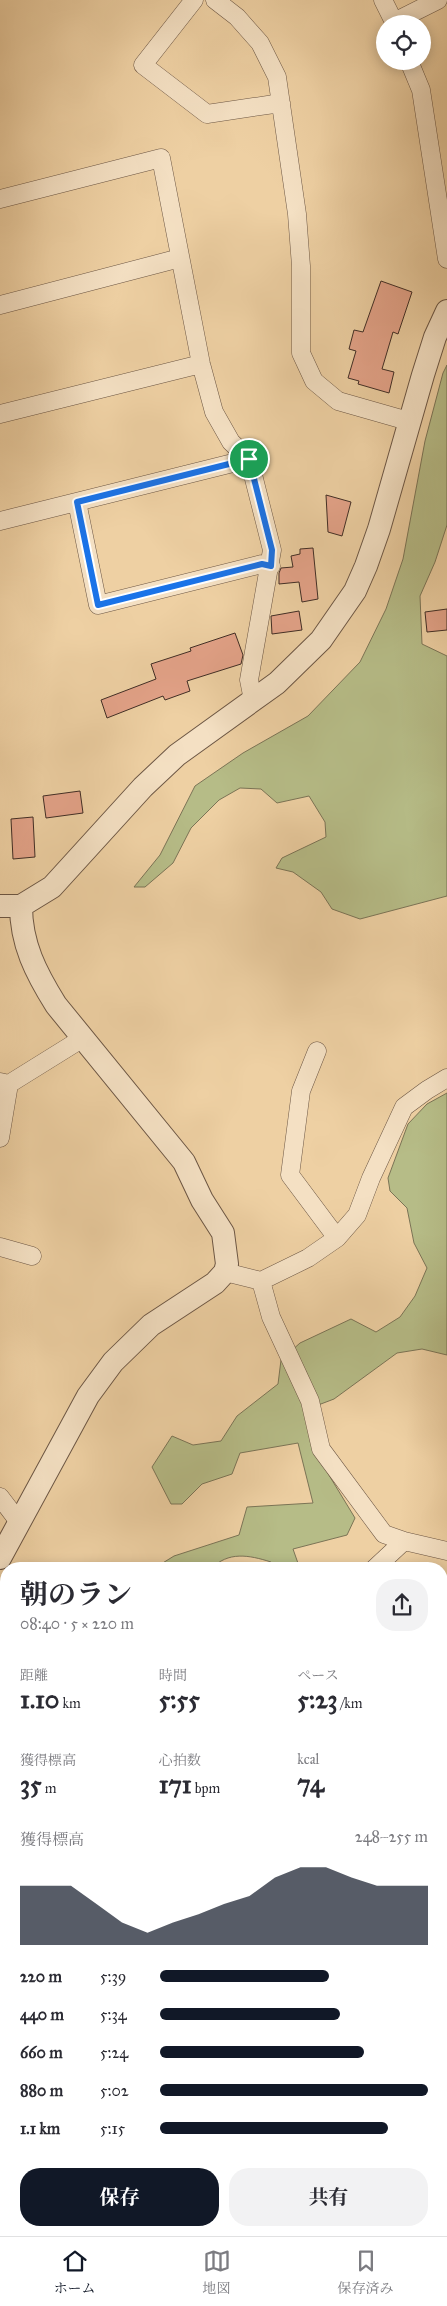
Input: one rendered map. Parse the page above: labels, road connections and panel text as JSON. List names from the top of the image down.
{
  "page": {
    "heading": ["朝のラン", "08:40 · 5 × 220 m"],
    "stats": [
      ["距離", "1.10 km"],
      ["時間", "5:55"],
      ["ペース", "5:23 /km"],
      ["獲得標高", "35 m"],
      ["心拍数", "171 bpm"],
      ["kcal", "74"]
    ],
    "chart": ["獲得標高", "248–255 m"],
    "list": [
      {
        "name": "220 m",
        "note": "5:39"
      },
      {
        "name": "440 m",
        "note": "5:34"
      },
      {
        "name": "660 m",
        "note": "5:24"
      },
      {
        "name": "880 m",
        "note": "5:02"
      },
      {
        "name": "1.1 km",
        "note": "5:15"
      }
    ],
    "buttons": ["保存", "共有"],
    "tabs": ["ホーム", "地図", "保存済み"]
  }
}
